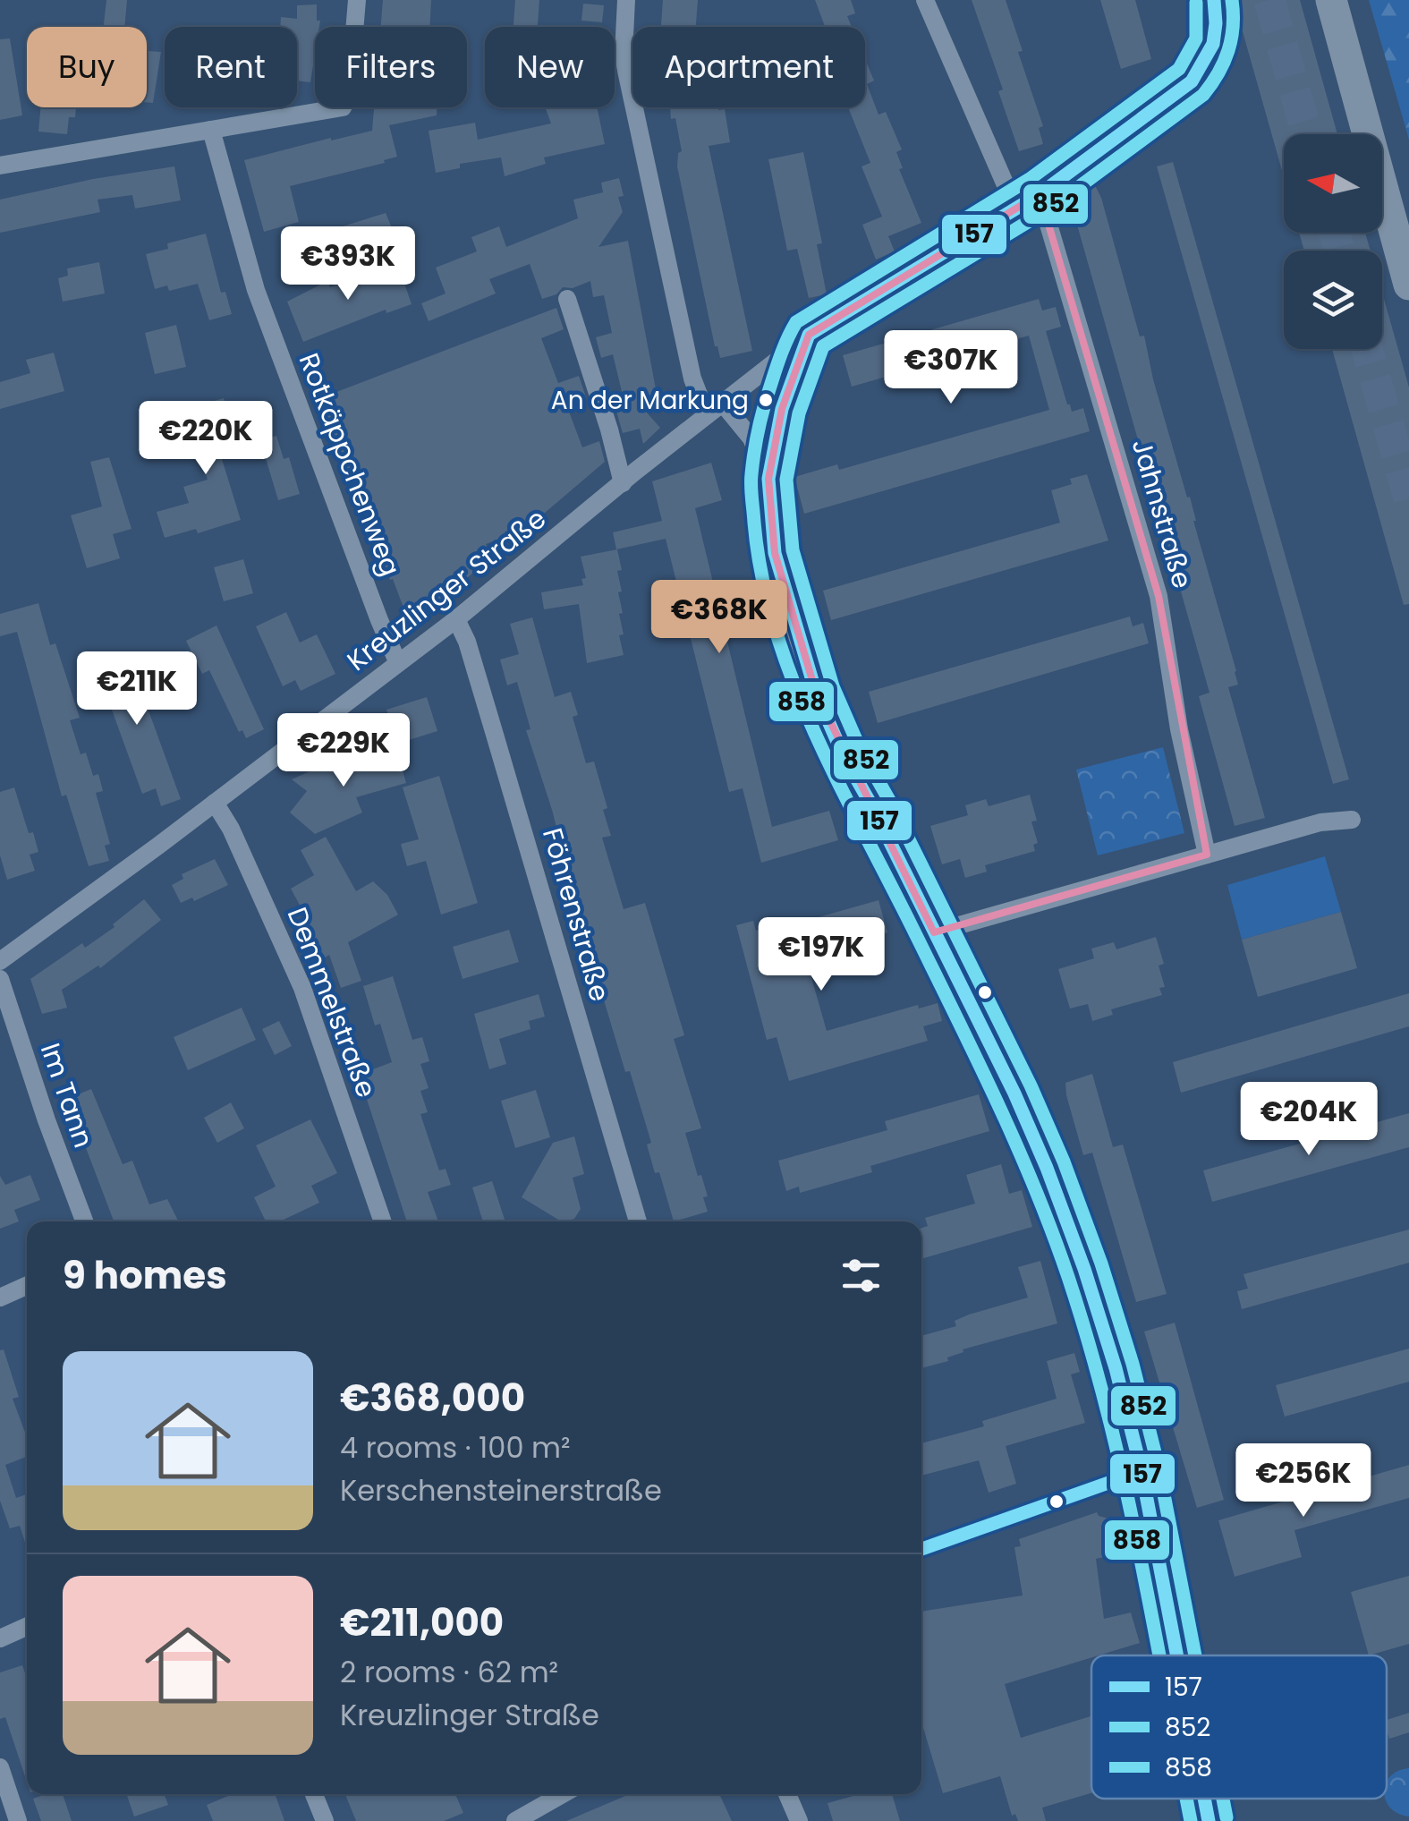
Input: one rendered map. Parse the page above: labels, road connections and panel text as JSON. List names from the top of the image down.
{
  "streets": {
    "street": [
      "Rotkäppchenweg",
      "Jahnstraße",
      "Kreuzlinger Straße",
      "Föhrenstraße",
      "Demmelstraße",
      "Im Tann"
    ]
  },
  "crossings": [
    ["Rotkäppchenweg", "Kreuzlinger Straße"],
    ["Jahnstraße", "Kreuzlinger Straße"],
    ["Kreuzlinger Straße", "Föhrenstraße"],
    ["Kreuzlinger Straße", "Demmelstraße"]
  ],
  "places": ["An der Markung"],
  "lines": ["transit line 157", "transit line 852", "transit line 858"],
  "legend": ["157", "852", "858"],
  "north": "left",
  "page": {
    "chip": [
      "Buy",
      "Rent",
      "Filters",
      "New",
      "Apartment"
    ],
    "price": [
      "€393K",
      "€307K",
      "€220K",
      "€368K",
      "€211K",
      "€229K",
      "€197K",
      "€204K",
      "€256K"
    ],
    "heading": "9 homes",
    "list": [
      {
        "name": "€368,000",
        "note": "4 rooms · 100 m² · Kerschensteinerstraße"
      },
      {
        "name": "€211,000",
        "note": "2 rooms · 62 m² · Kreuzlinger Straße"
      }
    ]
  }
}
